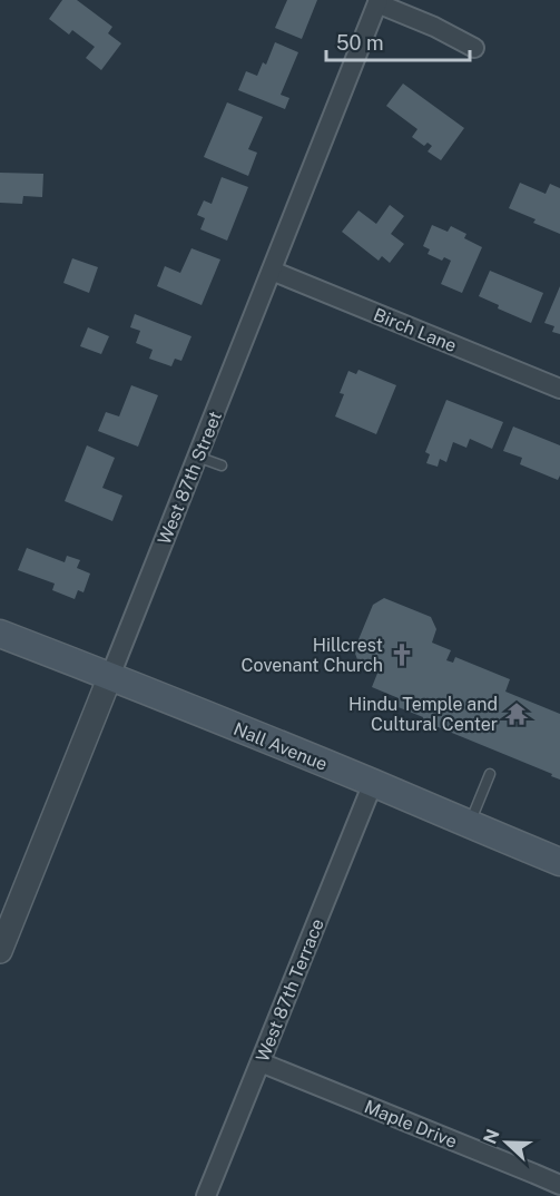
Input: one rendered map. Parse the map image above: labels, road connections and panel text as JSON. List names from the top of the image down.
{
  "streets": {
    "main road": ["Nall Avenue"],
    "street": [
      "Birch Lane",
      "West 87th Street",
      "West 87th Terrace",
      "Maple Drive"
    ]
  },
  "crossings": [
    ["Birch Lane", "West 87th Street"],
    ["West 87th Street", "Nall Avenue"],
    ["Nall Avenue", "West 87th Terrace"],
    ["West 87th Terrace", "Maple Drive"]
  ],
  "places": {
    "church": ["Hillcrest Covenant Church"],
    "temple": ["Hindu Temple and Cultural Center"]
  },
  "scale_bar": "50 m",
  "north": "left"
}
